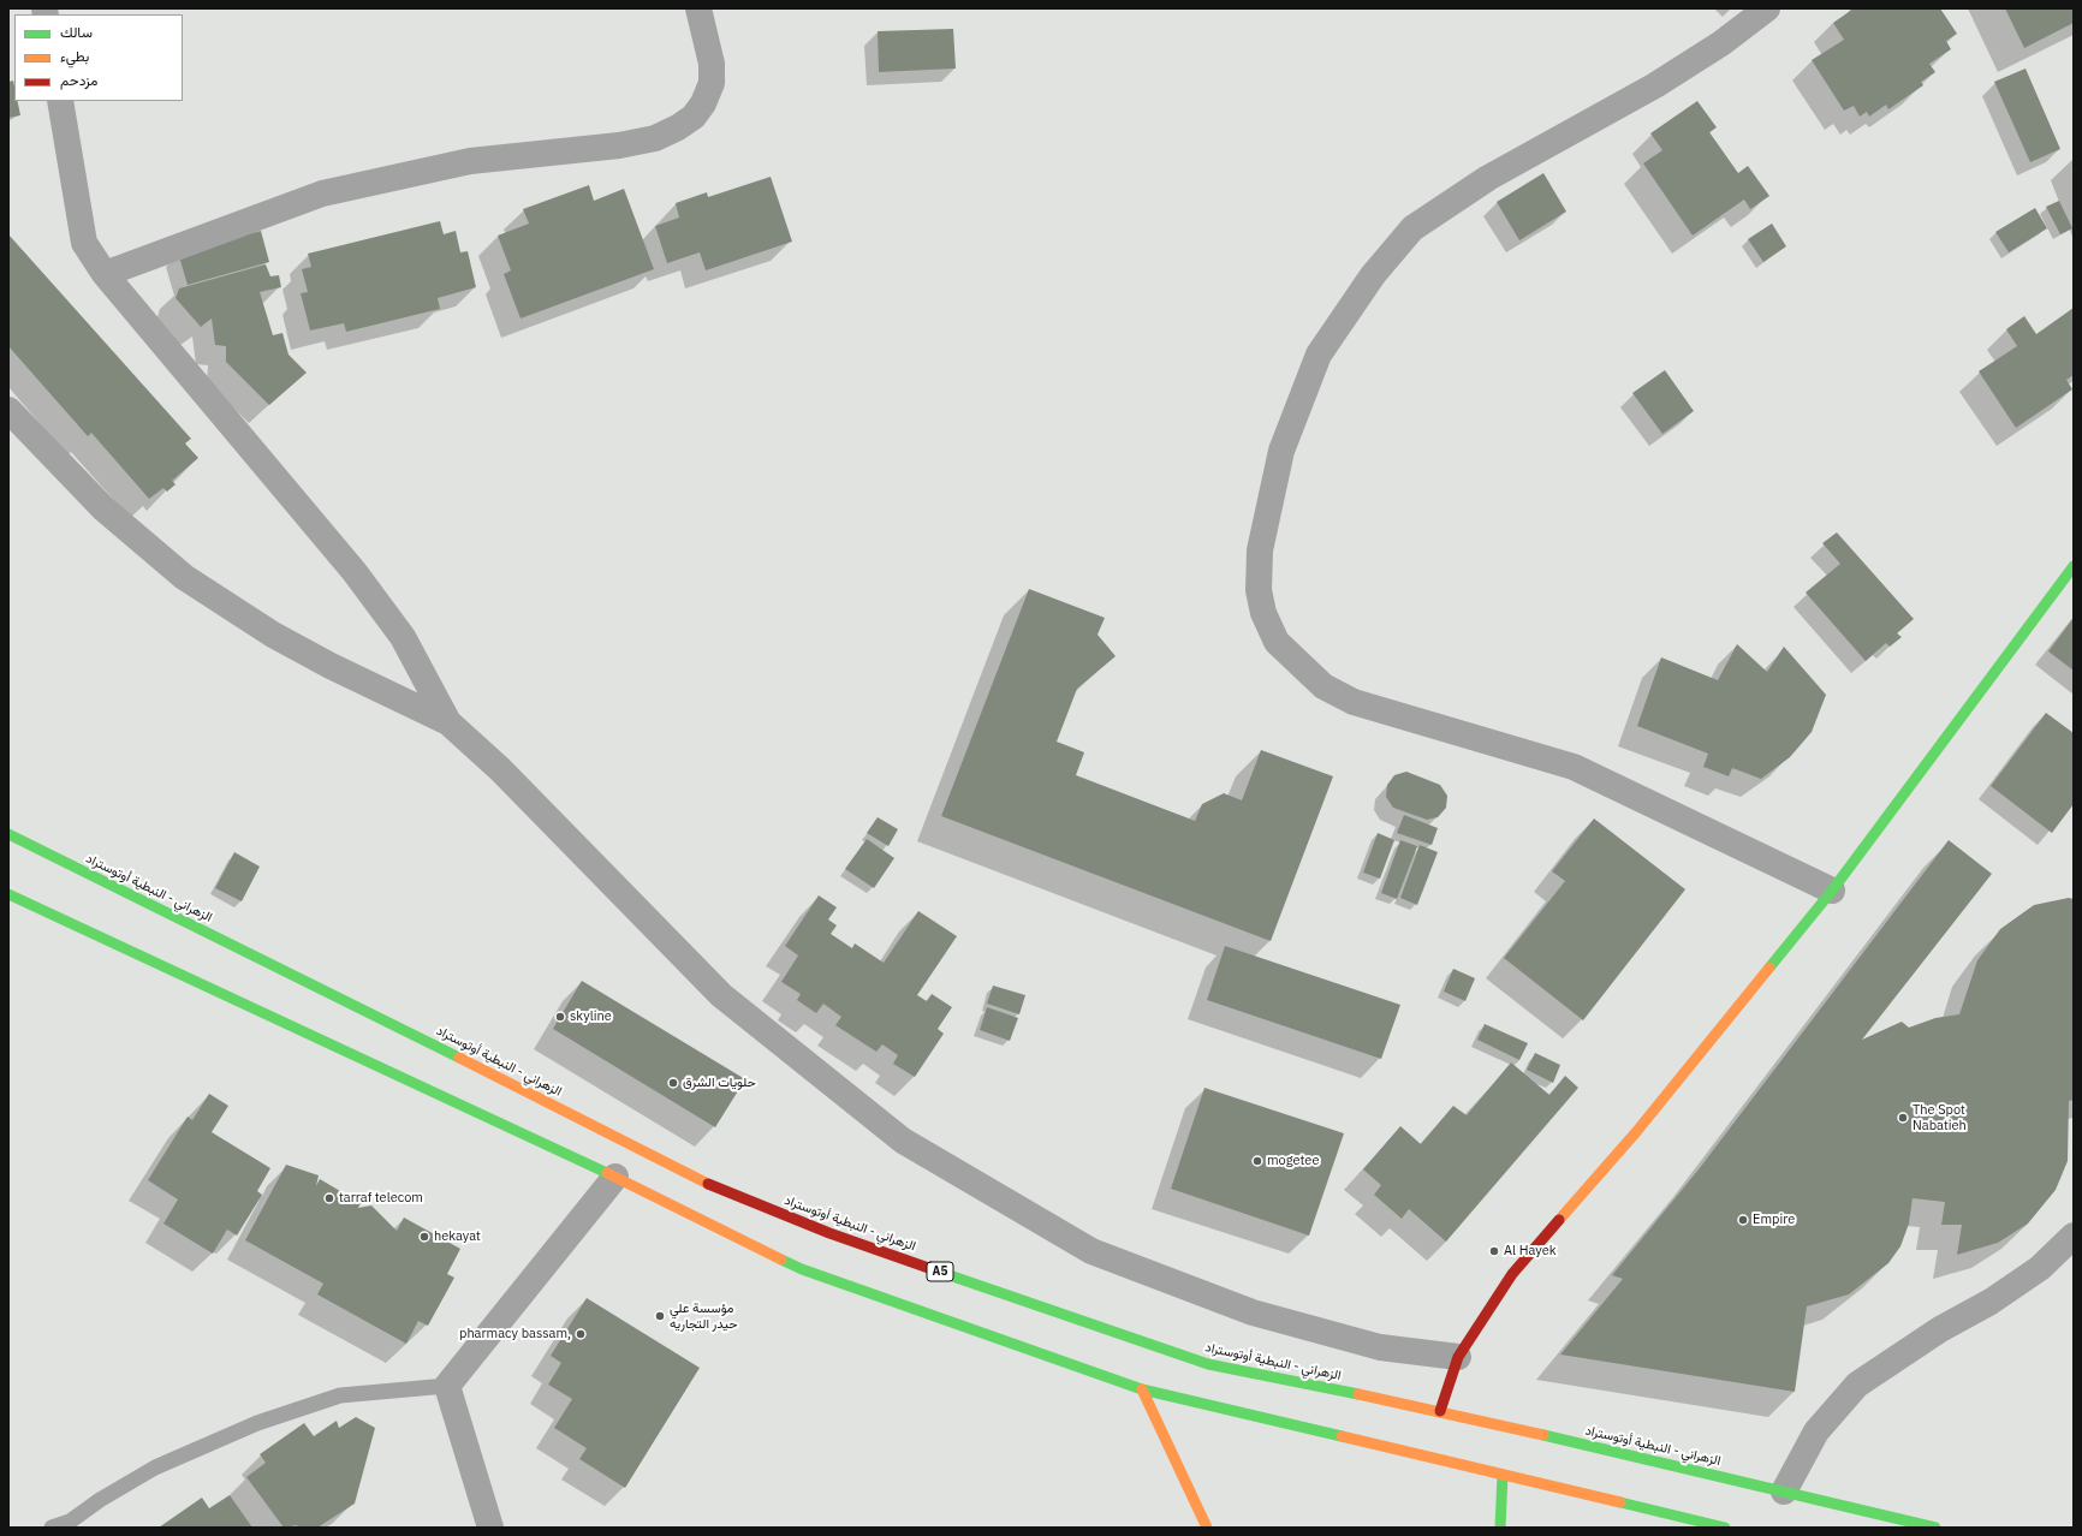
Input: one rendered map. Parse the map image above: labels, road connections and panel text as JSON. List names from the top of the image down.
{
  "streets": {
    "main road": ["الزهراني - النبطية أوتوستراد", "A5"]
  },
  "places": [
    "skyline",
    "حلويات الشرق",
    "The Spot Nabatieh",
    "mogetee",
    "tarraf telecom",
    "Empire",
    "hekayat",
    "Al Hayek",
    "مؤسسة علي حيدر التجاريه",
    "pharmacy bassam,"
  ],
  "legend": ["سالك", "بطيء", "مزدحم"]
}
